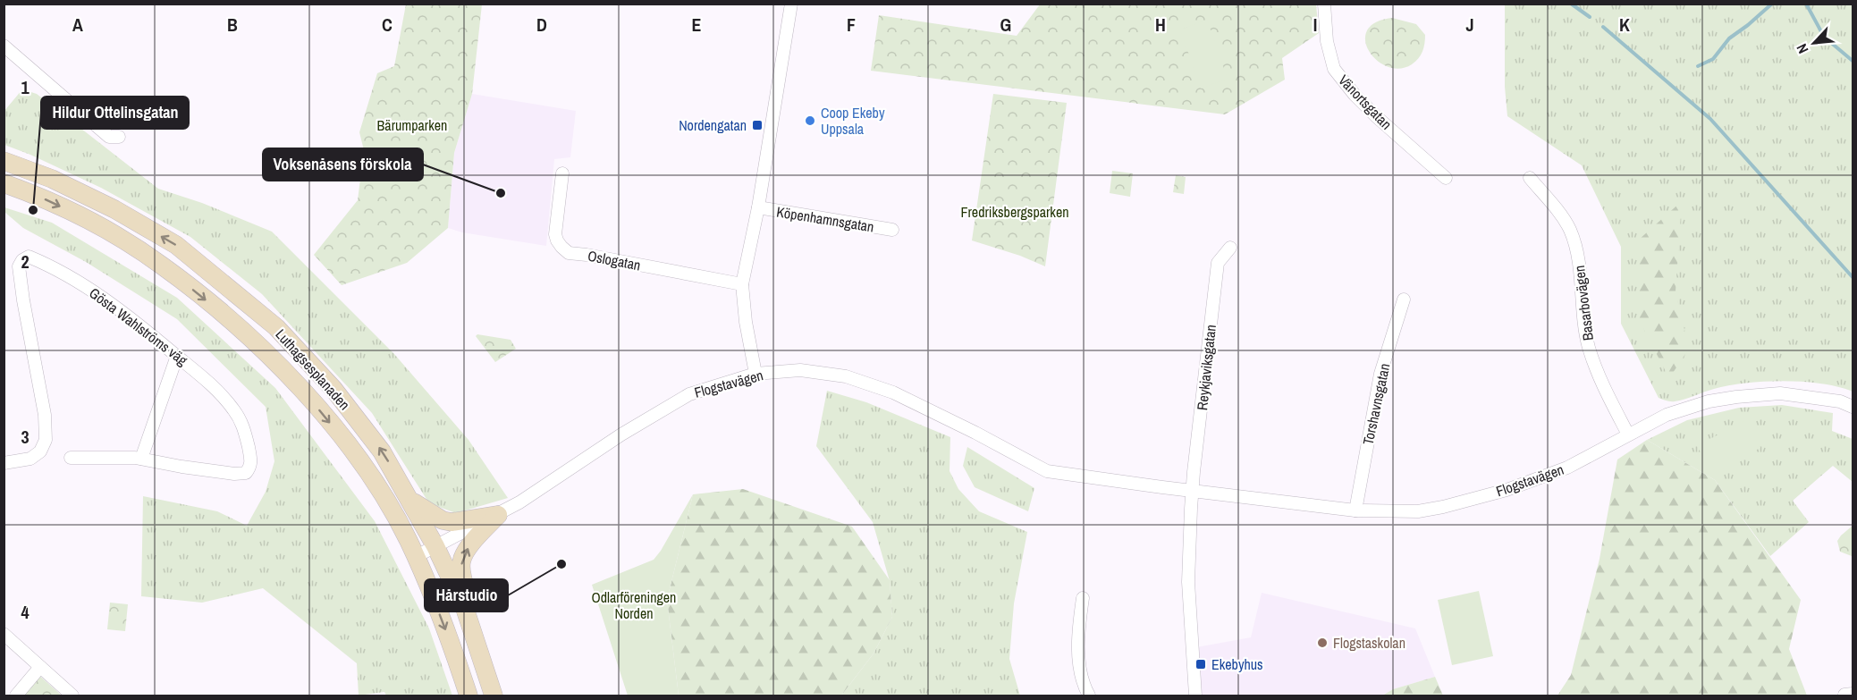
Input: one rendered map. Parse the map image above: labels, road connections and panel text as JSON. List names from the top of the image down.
{
  "streets": {
    "main road": ["Luthagsesplanaden"],
    "street": [
      "Vänortsgatan",
      "Köpenhamnsgatan",
      "Oslogatan",
      "Basarbovägen",
      "Gösta Wahlströms väg",
      "Reykjaviksgatan",
      "Flogstavägen",
      "Torshavnsgatan"
    ]
  },
  "crossings": [
    ["Basarbovägen", "Flogstavägen"],
    ["Reykjaviksgatan", "Flogstavägen"],
    ["Luthagsesplanaden", "Flogstavägen"],
    ["Flogstavägen", "Torshavnsgatan"]
  ],
  "parks": ["Bärumparken", "Fredriksbergsparken", "Odlarföreningen Norden"],
  "places": {
    "other": [
      "Coop Ekeby Uppsala",
      "Voksenåsens förskola",
      "Hildur Ottelinsgatan",
      "Hårstudio",
      "Flogstaskolan"
    ],
    "transit": ["Nordengatan", "Ekebyhus"]
  },
  "north": "bottom left",
  "grid": {
    "columns": [
      "A",
      "B",
      "C",
      "D",
      "E",
      "F",
      "G",
      "H",
      "I",
      "J",
      "K"
    ],
    "rows": [
      "1",
      "2",
      "3",
      "4"
    ]
  }
}
